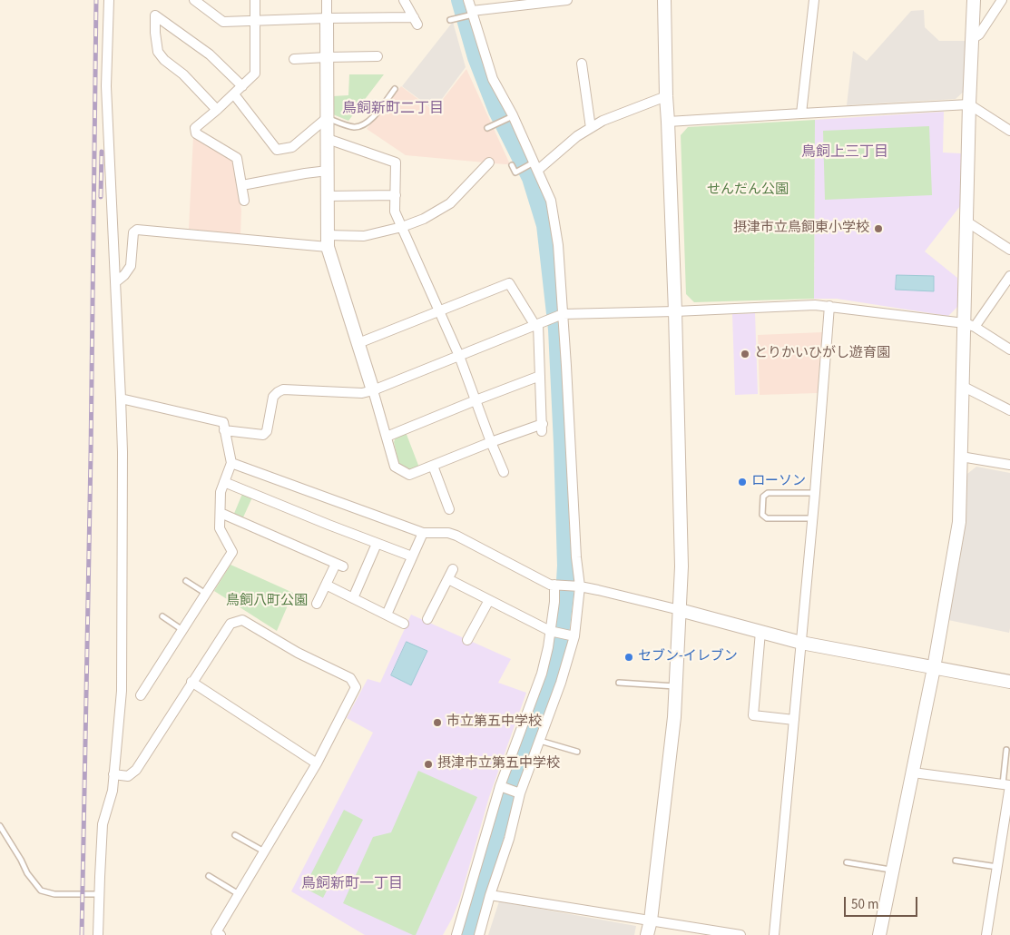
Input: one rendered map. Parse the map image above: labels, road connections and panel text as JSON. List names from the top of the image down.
{
  "districts": ["鳥飼新町二丁目", "鳥飼上三丁目", "鳥飼新町一丁目"],
  "parks": ["せんだん公園", "鳥飼八町公園"],
  "places": [
    "摂津市立鳥飼東小学校",
    "とりかいひがし遊育園",
    "ローソン",
    "セブン-イレブン",
    "市立第五中学校",
    "摂津市立第五中学校"
  ],
  "scale_bar": "50 m"
}
